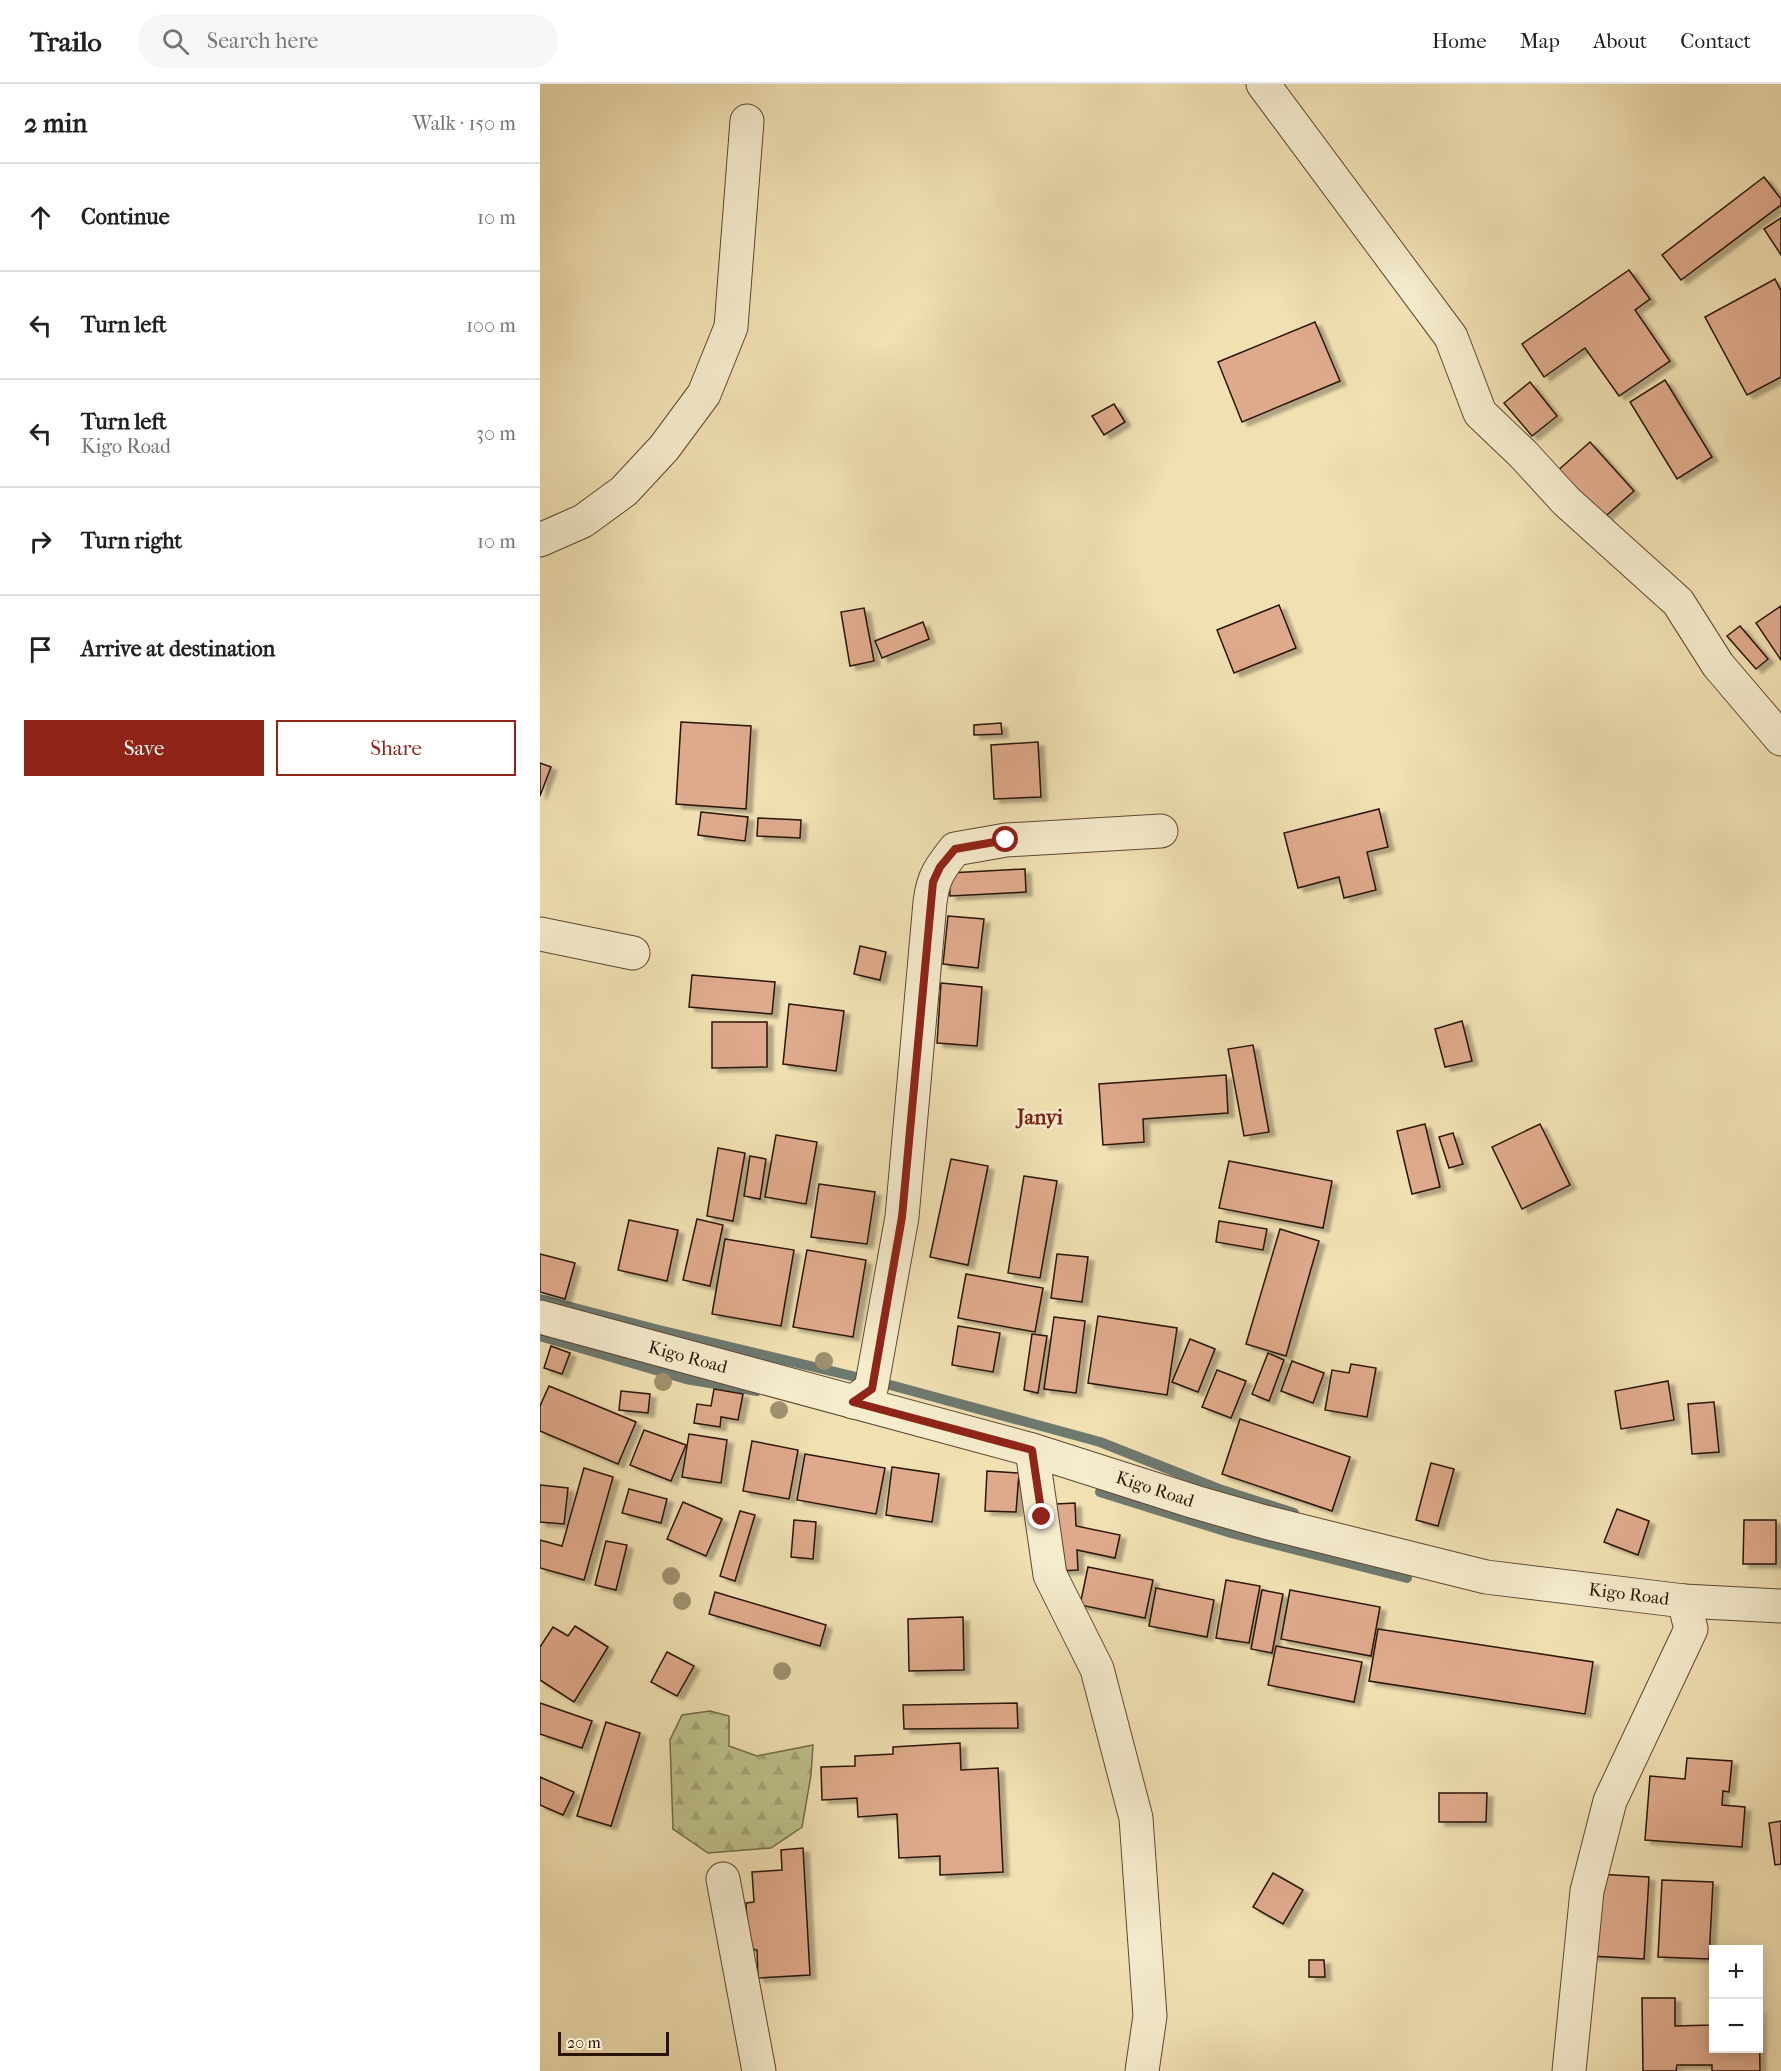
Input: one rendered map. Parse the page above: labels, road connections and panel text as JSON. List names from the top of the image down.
{
  "streets": {
    "street": ["Kigo Road"]
  },
  "districts": ["Janyi"],
  "scale_bar": "20 m",
  "page": {
    "header": "Trailo",
    "search": "Search here",
    "nav": [
      "Home",
      "Map",
      "About",
      "Contact"
    ],
    "heading": ["2 min", "Walk · 150 m"],
    "list": [
      ["Continue", "10 m"],
      ["Turn left", "100 m"],
      ["Turn left", "Kigo Road", "30 m"],
      ["Turn right", "10 m"],
      "Arrive at destination"
    ],
    "buttons": ["Save", "Share"],
    "map_buttons": ["+", "−"],
    "scale": "20 m"
  }
}
